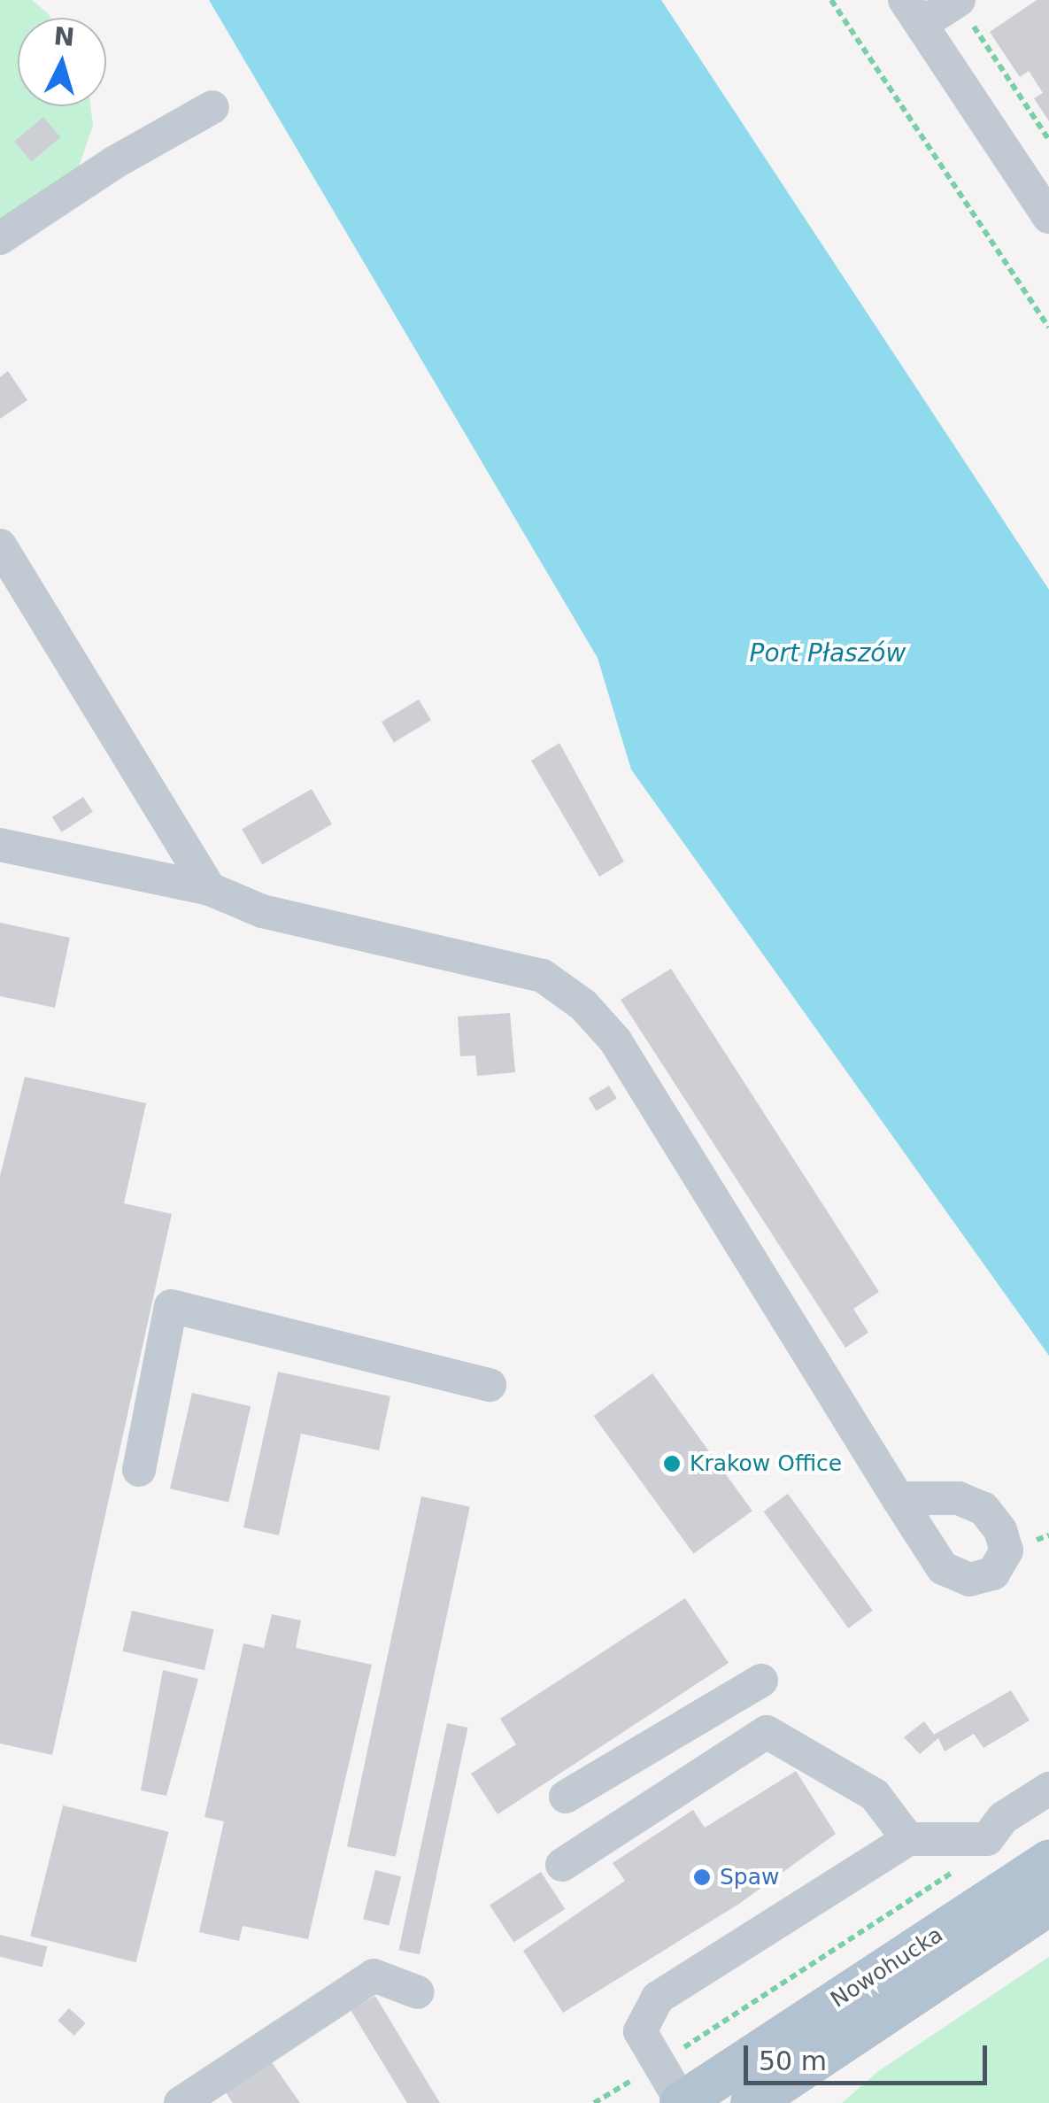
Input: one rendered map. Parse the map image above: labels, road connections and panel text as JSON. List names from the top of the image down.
{
  "streets": {
    "main road": ["Nowohucka"]
  },
  "water": ["Port Płaszów"],
  "places": ["Krakow Office", "Spaw"],
  "scale_bar": "50 m",
  "north": "top"
}
